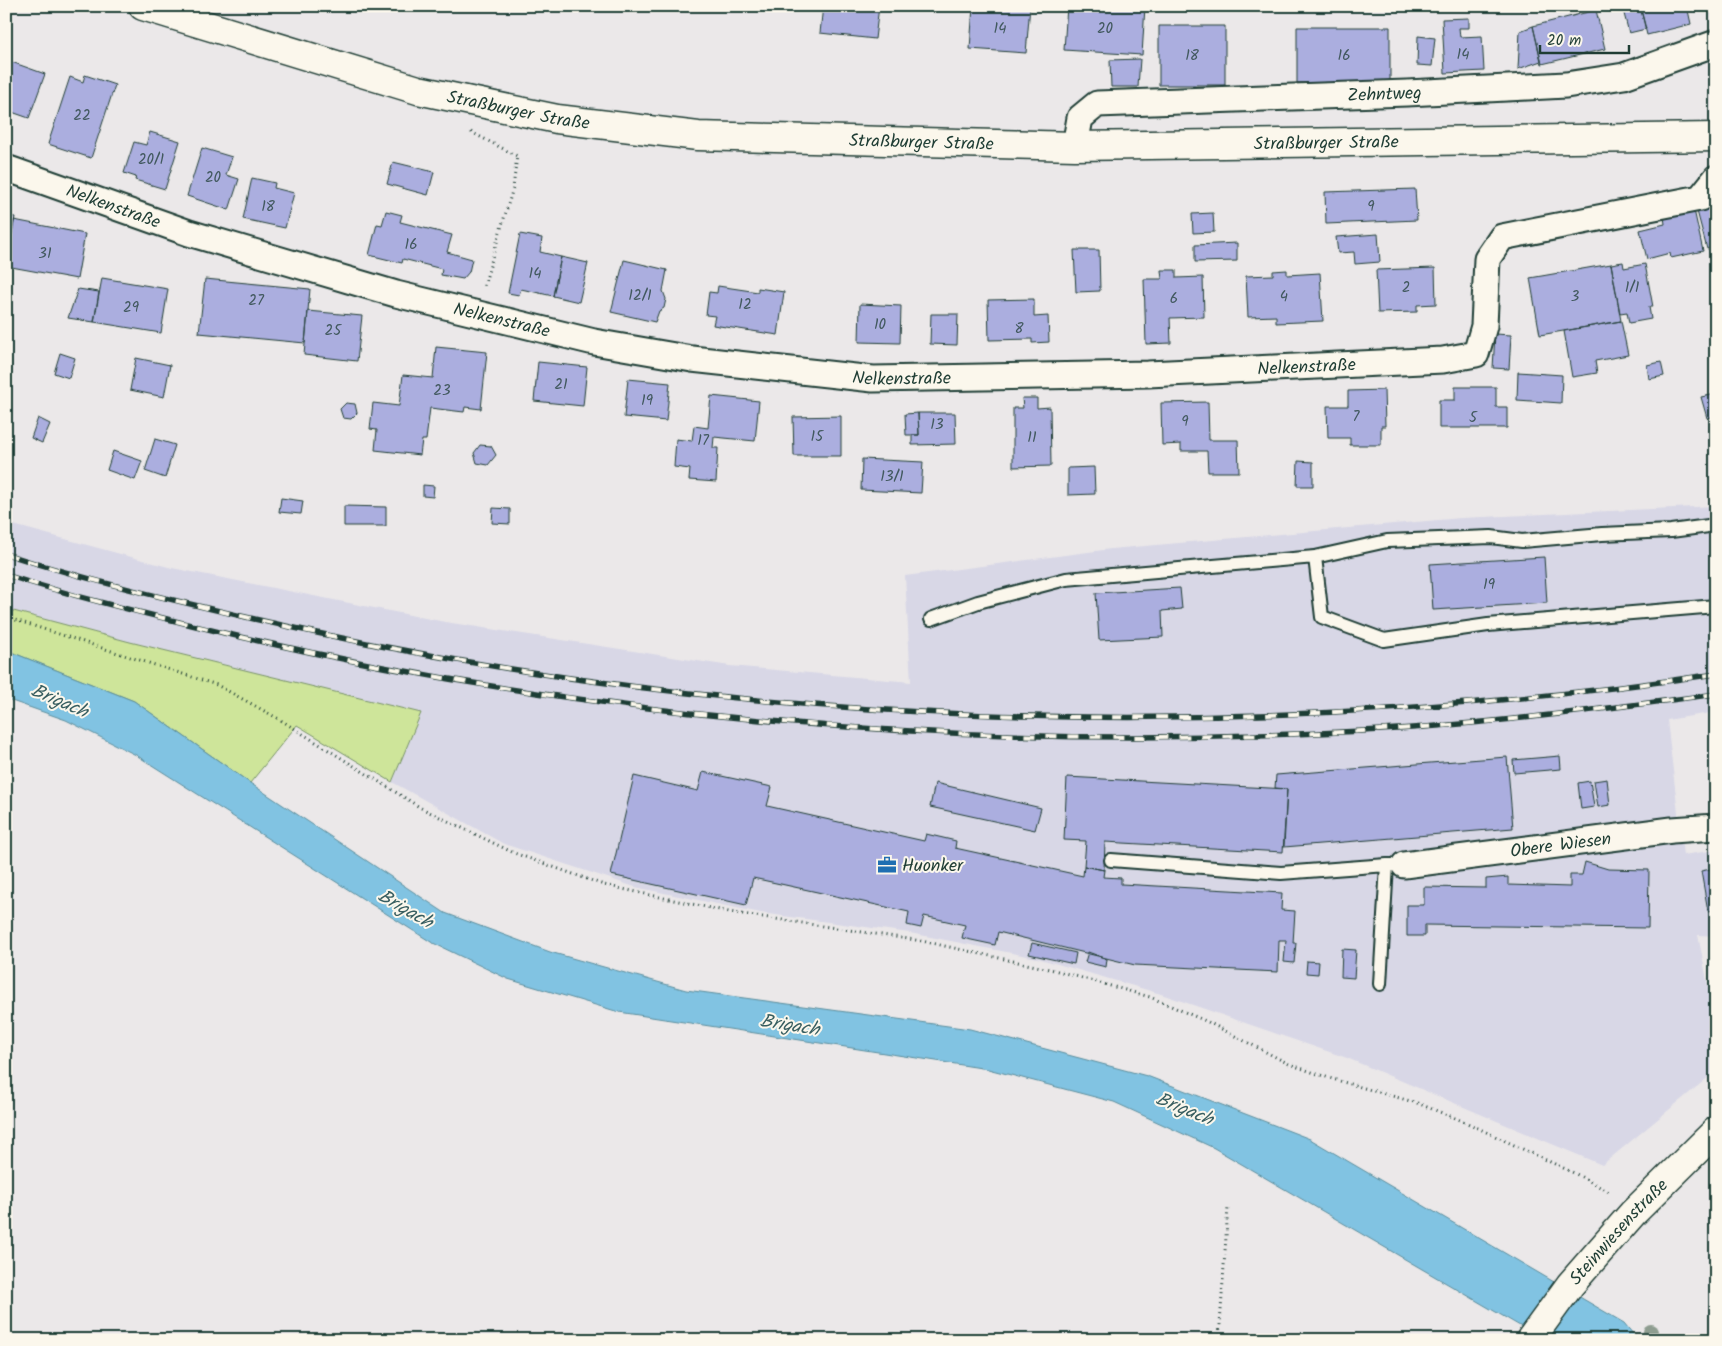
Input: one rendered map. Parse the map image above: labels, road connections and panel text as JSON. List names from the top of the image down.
{
  "streets": {
    "main road": ["Straßburger Straße", "Steinwiesenstraße"],
    "street": ["Zehntweg", "Nelkenstraße", "Obere Wiesen"]
  },
  "crossings": [
    ["Zehntweg", "Straßburger Straße"]
  ],
  "water": ["Brigach"],
  "places": {
    "office": ["Huonker"]
  },
  "house_numbers": [
    "14",
    "20",
    "14",
    "18",
    "16",
    "22",
    "20/1",
    "20",
    "18",
    "9",
    "16",
    "31",
    "14",
    "2",
    "1/1",
    "12/1",
    "4",
    "3",
    "6",
    "27",
    "12",
    "29",
    "10",
    "8",
    "25",
    "21",
    "23",
    "19",
    "7",
    "5",
    "9",
    "13",
    "15",
    "11",
    "17",
    "13/1",
    "19"
  ],
  "scale_bar": "20 m"
}
